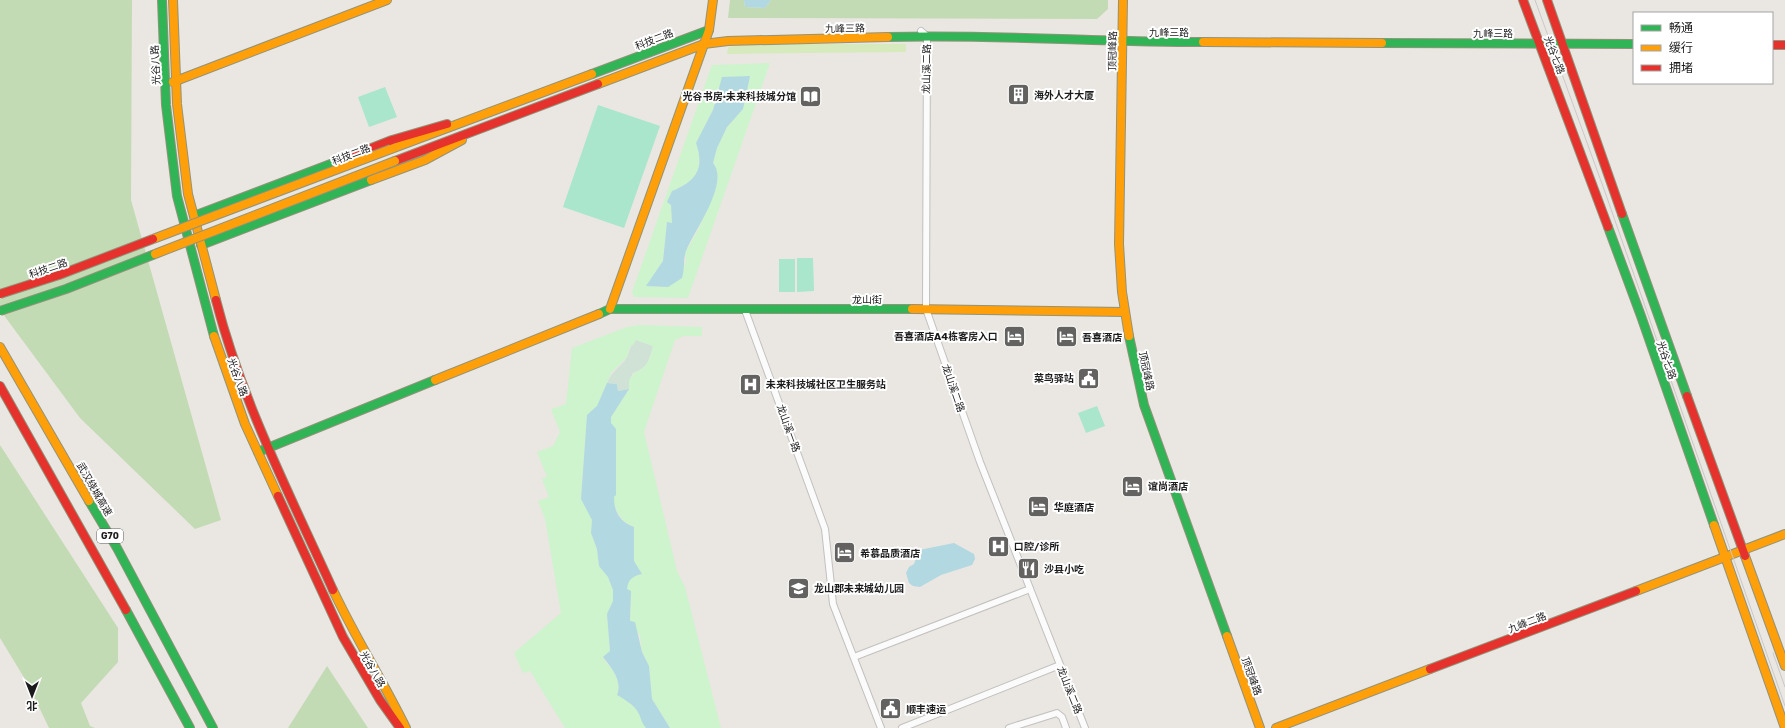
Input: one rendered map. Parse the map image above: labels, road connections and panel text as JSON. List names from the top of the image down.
{
  "streets": {
    "main road": [
      "九峰三路",
      "科技二路",
      "顶冠峰路",
      "光谷七路",
      "光谷八路",
      "龙山街",
      "武汉绕城高速",
      "G70",
      "九峰二路"
    ],
    "street": ["龙山溪二路", "龙山溪一路"]
  },
  "crossings": [
    ["九峰三路", "顶冠峰路"],
    ["九峰三路", "光谷七路"],
    ["九峰三路", "龙山溪二路"],
    ["顶冠峰路", "龙山街"],
    ["光谷七路", "九峰二路"],
    ["龙山溪二路", "龙山街"],
    ["龙山街", "龙山溪一路"]
  ],
  "places": {
    "building": ["海外人才大厦"],
    "library": ["光谷书房·未来科技城分馆"],
    "hotel": [
      "吾喜酒店A4栋客房入口",
      "吾喜酒店",
      "谊尚酒店",
      "华庭酒店",
      "希慕品质酒店"
    ],
    "public building": ["菜鸟驿站", "顺丰速运"],
    "hospital": ["未来科技城社区卫生服务站", "口腔/诊所"],
    "restaurant": ["沙县小吃"],
    "school or university": ["龙山郡未来城幼儿园"]
  },
  "legend": ["畅通", "缓行", "拥堵"],
  "north": "bottom"
}
